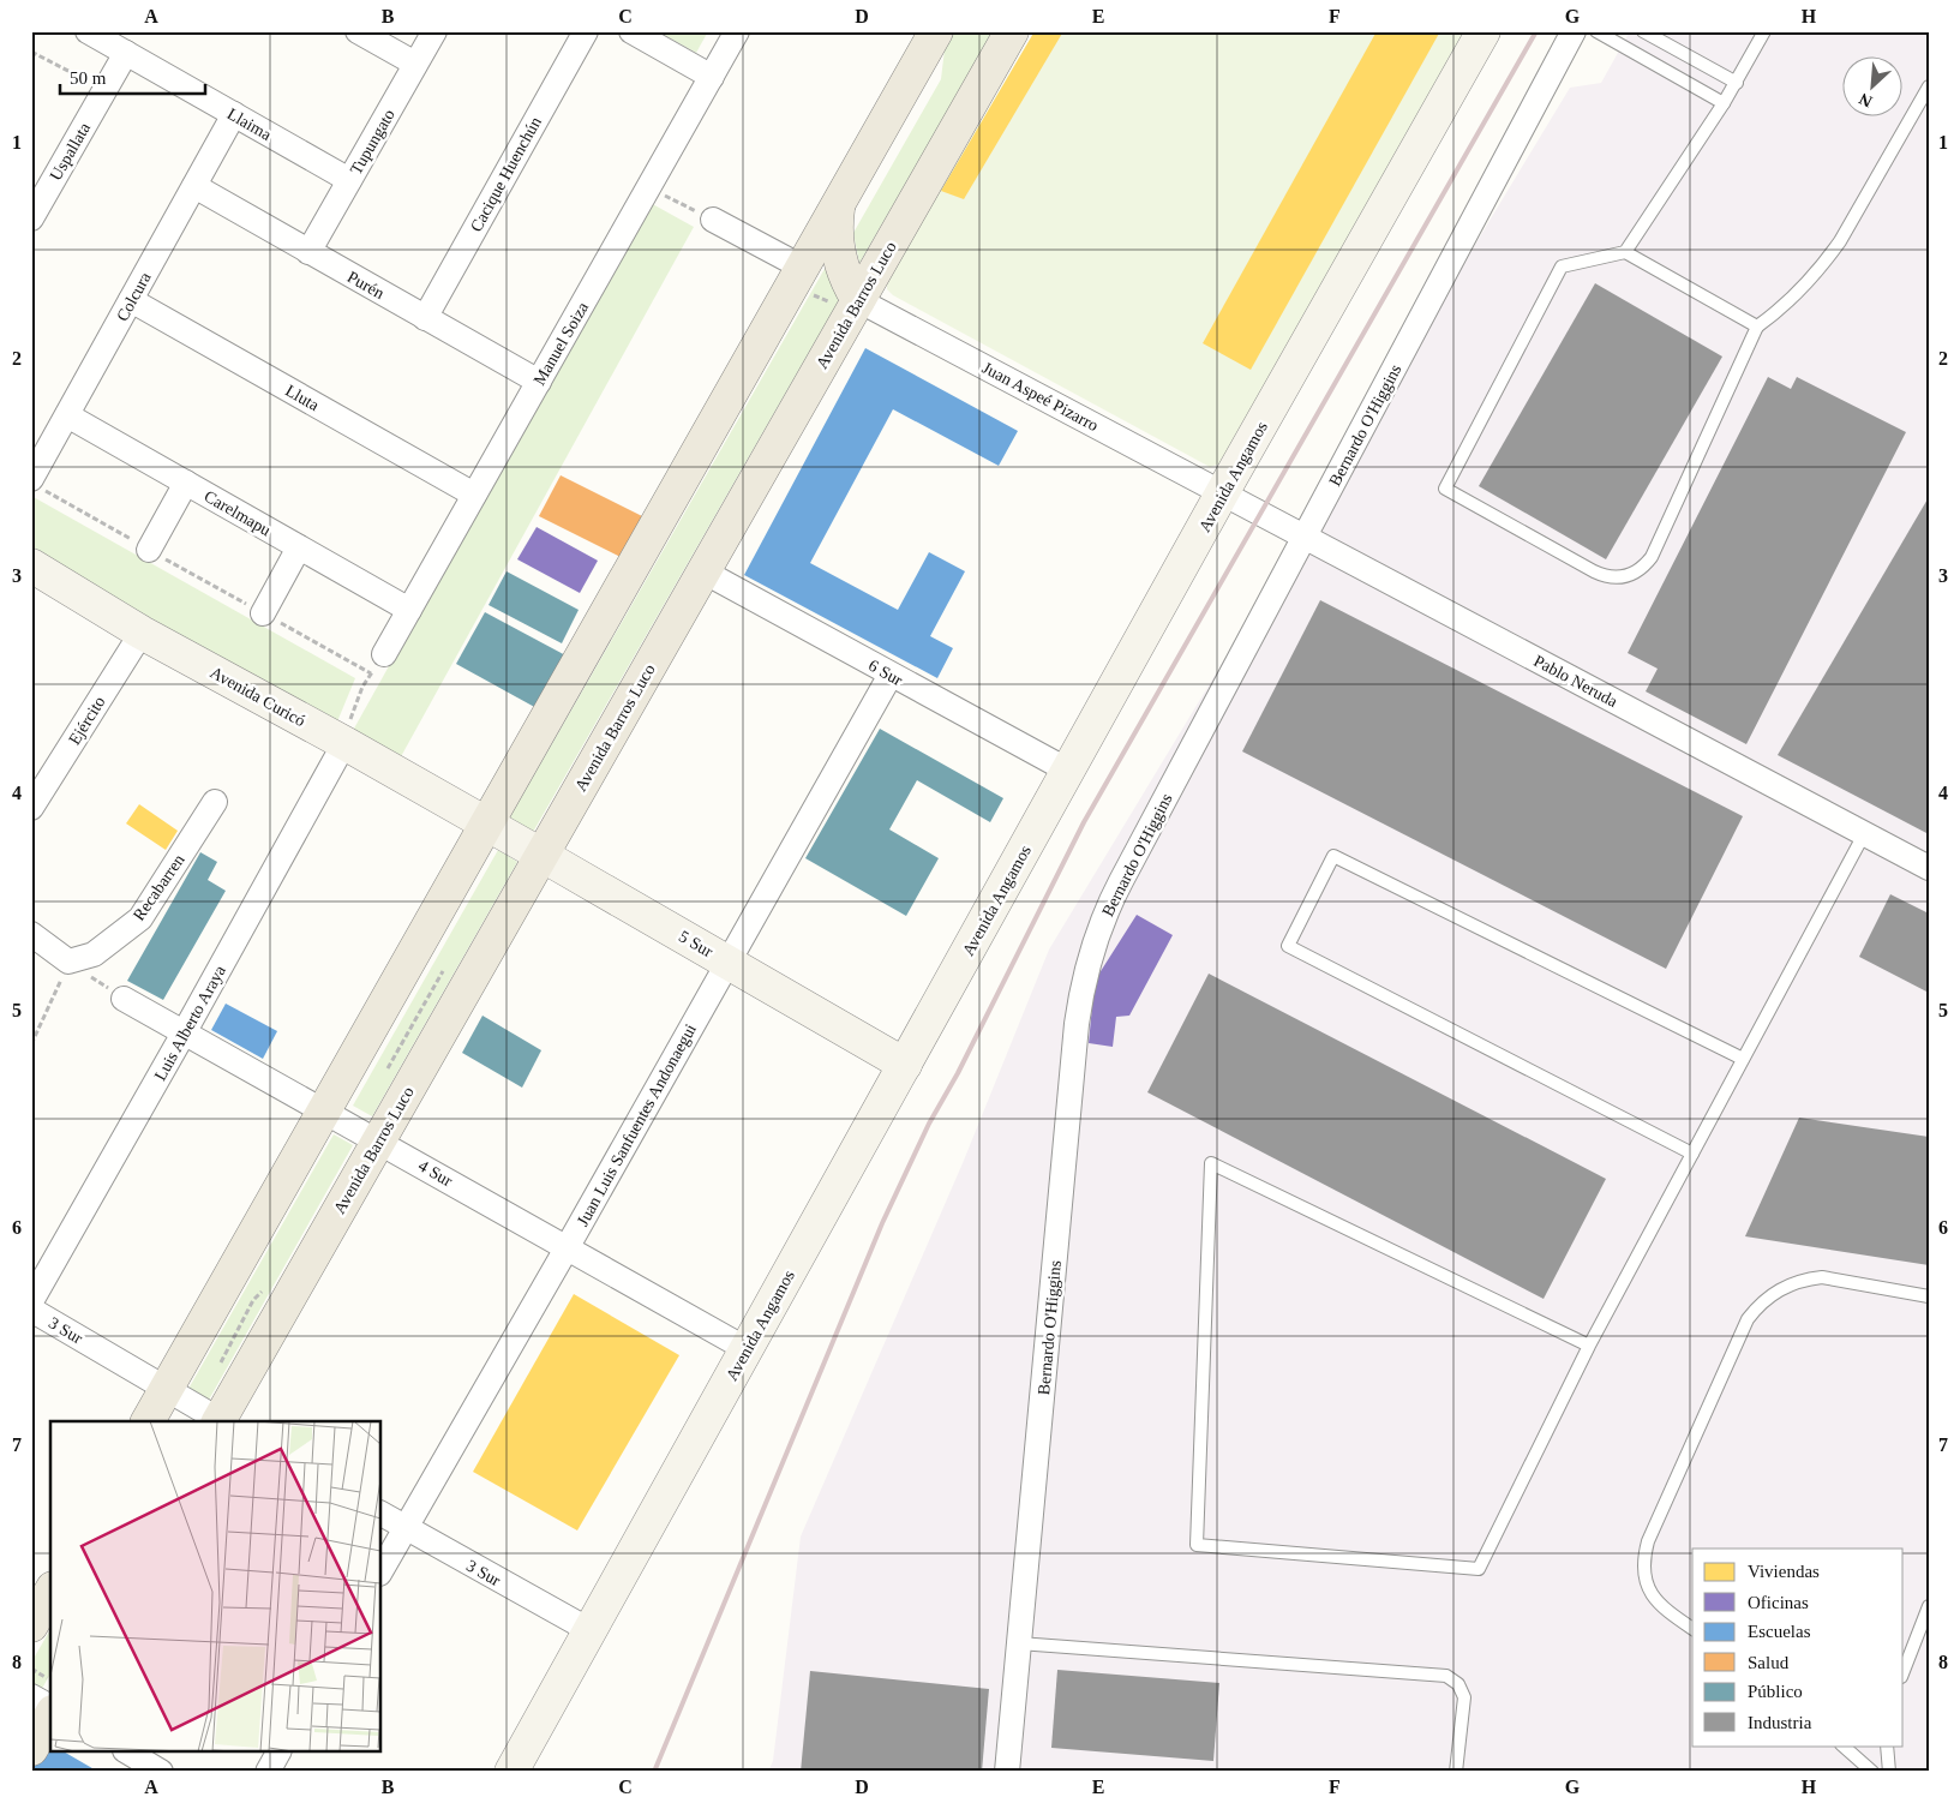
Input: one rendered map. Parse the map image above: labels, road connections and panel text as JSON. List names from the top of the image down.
{
  "streets": {
    "main road": ["Avenida Barros Luco"],
    "street": [
      "Llaima",
      "Tupungato",
      "Uspallata",
      "Cacique Huenchún",
      "Purén",
      "Colcura",
      "Manuel Soiza",
      "Juan Aspeé Pizarro",
      "Lluta",
      "Bernardo O'Higgins",
      "Avenida Angamos",
      "Carelmapu",
      "6 Sur",
      "Pablo Neruda",
      "Avenida Curicó",
      "Ejército",
      "Recabarren",
      "5 Sur",
      "Luis Alberto Araya",
      "Juan Luis Sanfuentes Andonaegui",
      "4 Sur",
      "3 Sur"
    ]
  },
  "crossings": [
    ["Llaima", "Tupungato"],
    ["Llaima", "Uspallata"],
    ["Llaima", "Colcura"],
    ["Tupungato", "Purén"],
    ["Cacique Huenchún", "Purén"],
    ["Purén", "Colcura"],
    ["Purén", "Manuel Soiza"],
    ["Colcura", "Lluta"],
    ["Colcura", "Carelmapu"],
    ["Avenida Barros Luco", "Juan Aspeé Pizarro"],
    ["Avenida Barros Luco", "6 Sur"],
    ["Avenida Barros Luco", "5 Sur"],
    ["Avenida Barros Luco", "4 Sur"],
    ["Manuel Soiza", "Lluta"],
    ["Manuel Soiza", "Carelmapu"],
    ["Juan Aspeé Pizarro", "Avenida Angamos"],
    ["Juan Aspeé Pizarro", "Pablo Neruda"],
    ["Bernardo O'Higgins", "Pablo Neruda"],
    ["Avenida Angamos", "6 Sur"],
    ["Avenida Angamos", "Pablo Neruda"],
    ["Avenida Angamos", "5 Sur"],
    ["Avenida Angamos", "4 Sur"],
    ["Avenida Angamos", "3 Sur"],
    ["6 Sur", "Juan Luis Sanfuentes Andonaegui"],
    ["Avenida Curicó", "Ejército"],
    ["Avenida Curicó", "5 Sur"],
    ["Avenida Curicó", "Luis Alberto Araya"],
    ["5 Sur", "Juan Luis Sanfuentes Andonaegui"],
    ["Luis Alberto Araya", "4 Sur"],
    ["Juan Luis Sanfuentes Andonaegui", "4 Sur"],
    ["Juan Luis Sanfuentes Andonaegui", "3 Sur"]
  ],
  "legend": [
    "Viviendas",
    "Oficinas",
    "Escuelas",
    "Salud",
    "Público",
    "Industria"
  ],
  "scale_bar": "50 m",
  "north": "bottom left",
  "grid": {
    "columns": [
      "A",
      "B",
      "C",
      "D",
      "E",
      "F",
      "G",
      "H"
    ],
    "rows": [
      "1",
      "2",
      "3",
      "4",
      "5",
      "6",
      "7",
      "8"
    ]
  }
}
